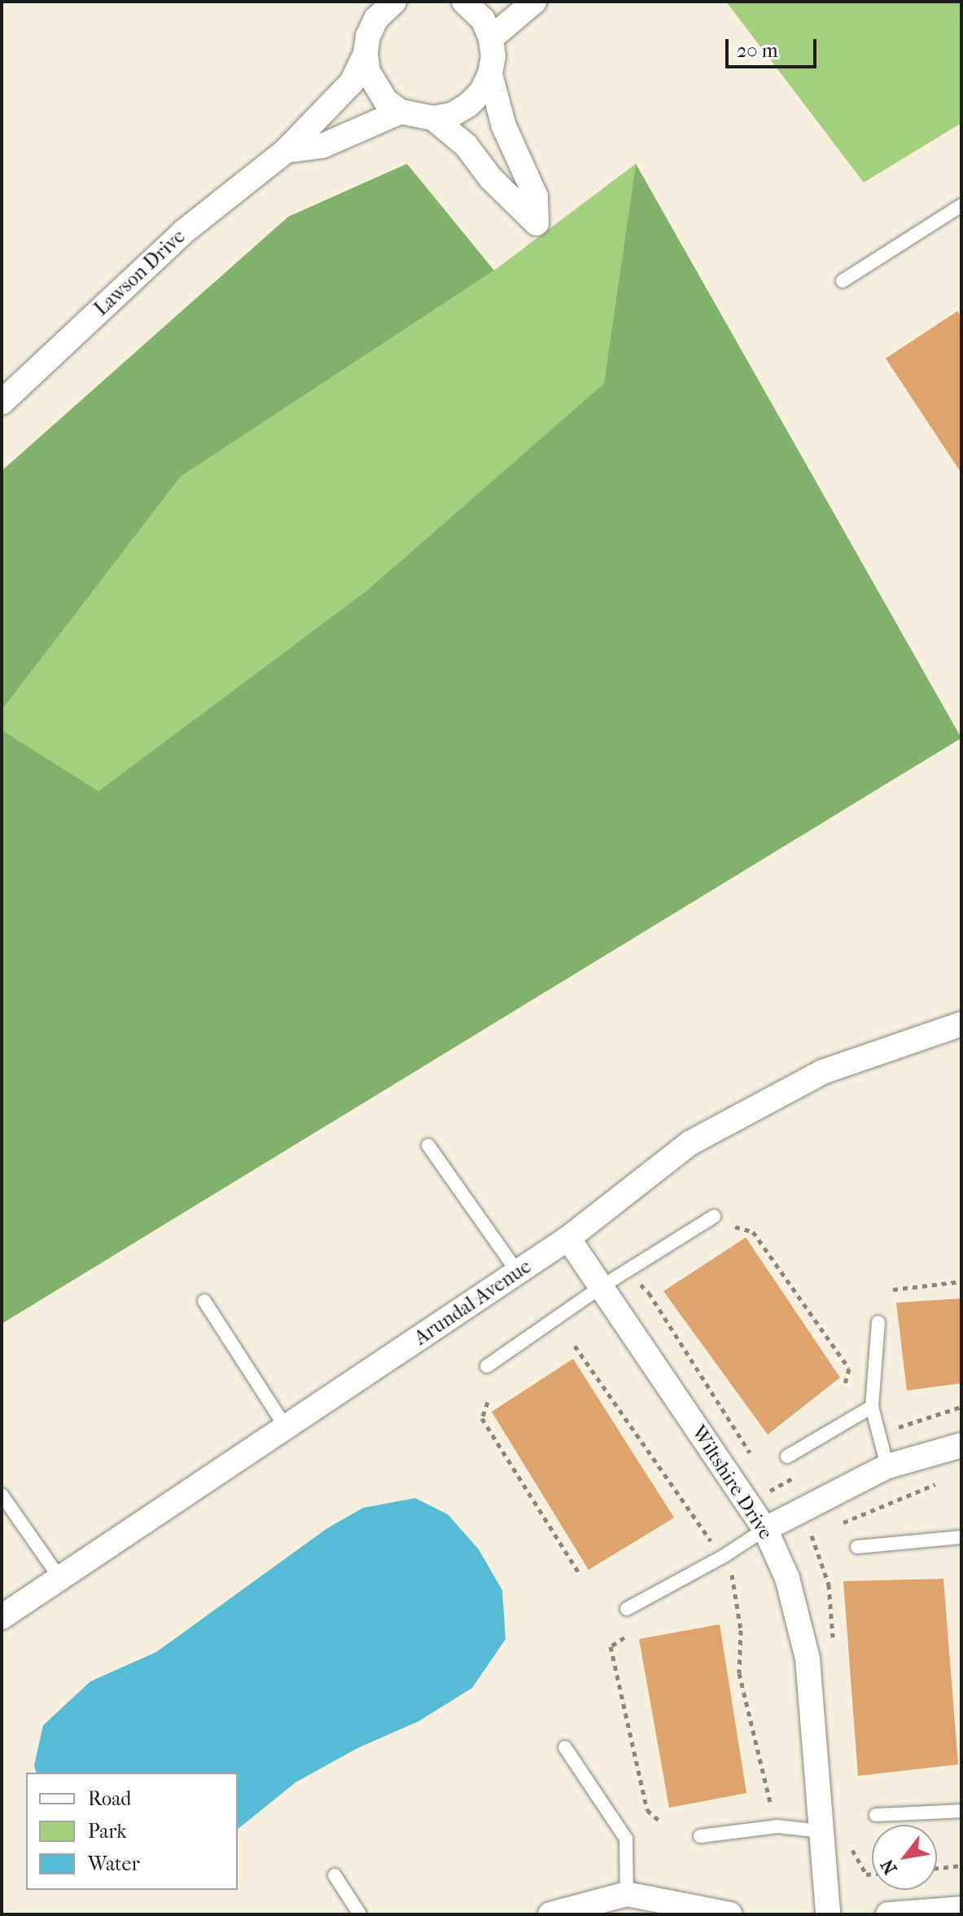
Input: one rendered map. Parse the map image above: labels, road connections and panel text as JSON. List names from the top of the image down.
{
  "streets": {
    "street": ["Lawson Drive", "Arundal Avenue", "Wiltshire Drive"]
  },
  "crossings": [
    ["Arundal Avenue", "Wiltshire Drive"]
  ],
  "legend": ["Road", "Park", "Water"],
  "scale_bar": "20 m",
  "north": "bottom left"
}
